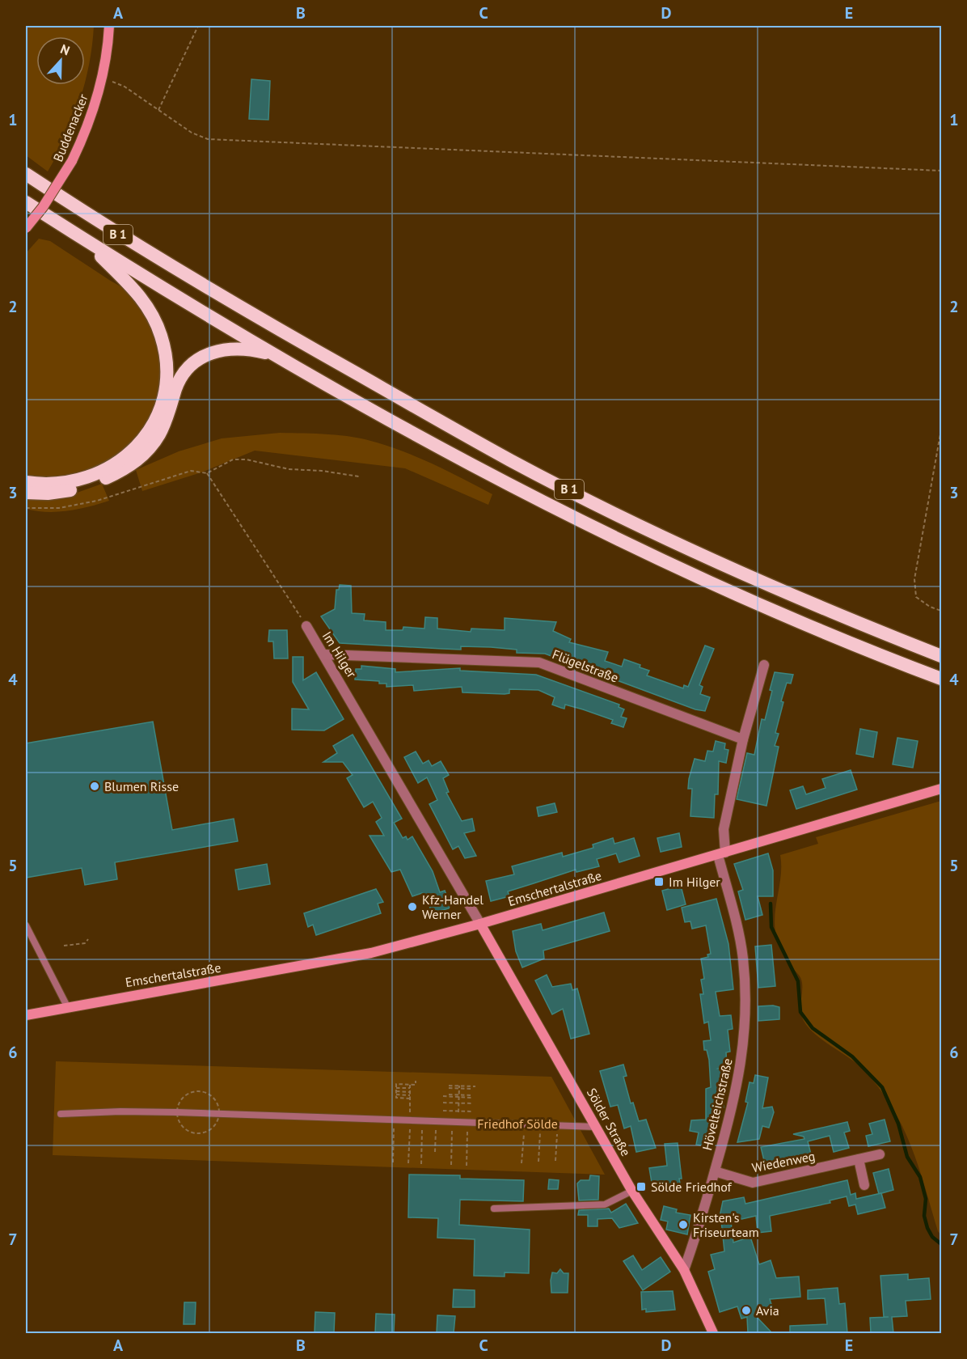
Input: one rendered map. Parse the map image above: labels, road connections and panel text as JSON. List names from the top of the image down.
{
  "streets": {
    "highway": ["B 1"],
    "main road": ["Buddenacker", "Emschertalstraße", "Sölder Straße"],
    "street": [
      "Im Hilger",
      "Flügelstraße",
      "Hövelteichstraße",
      "Wiedenweg"
    ]
  },
  "crossings": [
    ["Im Hilger", "Flügelstraße"],
    ["Im Hilger", "Emschertalstraße"],
    ["Im Hilger", "Sölder Straße"],
    ["Flügelstraße", "Hövelteichstraße"],
    ["Emschertalstraße", "Hövelteichstraße"],
    ["Emschertalstraße", "Sölder Straße"],
    ["Hövelteichstraße", "Sölder Straße"],
    ["Hövelteichstraße", "Wiedenweg"]
  ],
  "parks": ["Friedhof Sölde"],
  "places": {
    "other": [
      "Blumen Risse",
      "Kfz-Handel Werner",
      "Kirsten's Friseurteam",
      "Avia"
    ],
    "transit": ["Im Hilger", "Sölde Friedhof"]
  },
  "north": "top",
  "grid": {
    "columns": [
      "A",
      "B",
      "C",
      "D",
      "E"
    ],
    "rows": [
      "1",
      "2",
      "3",
      "4",
      "5",
      "6",
      "7"
    ]
  }
}
